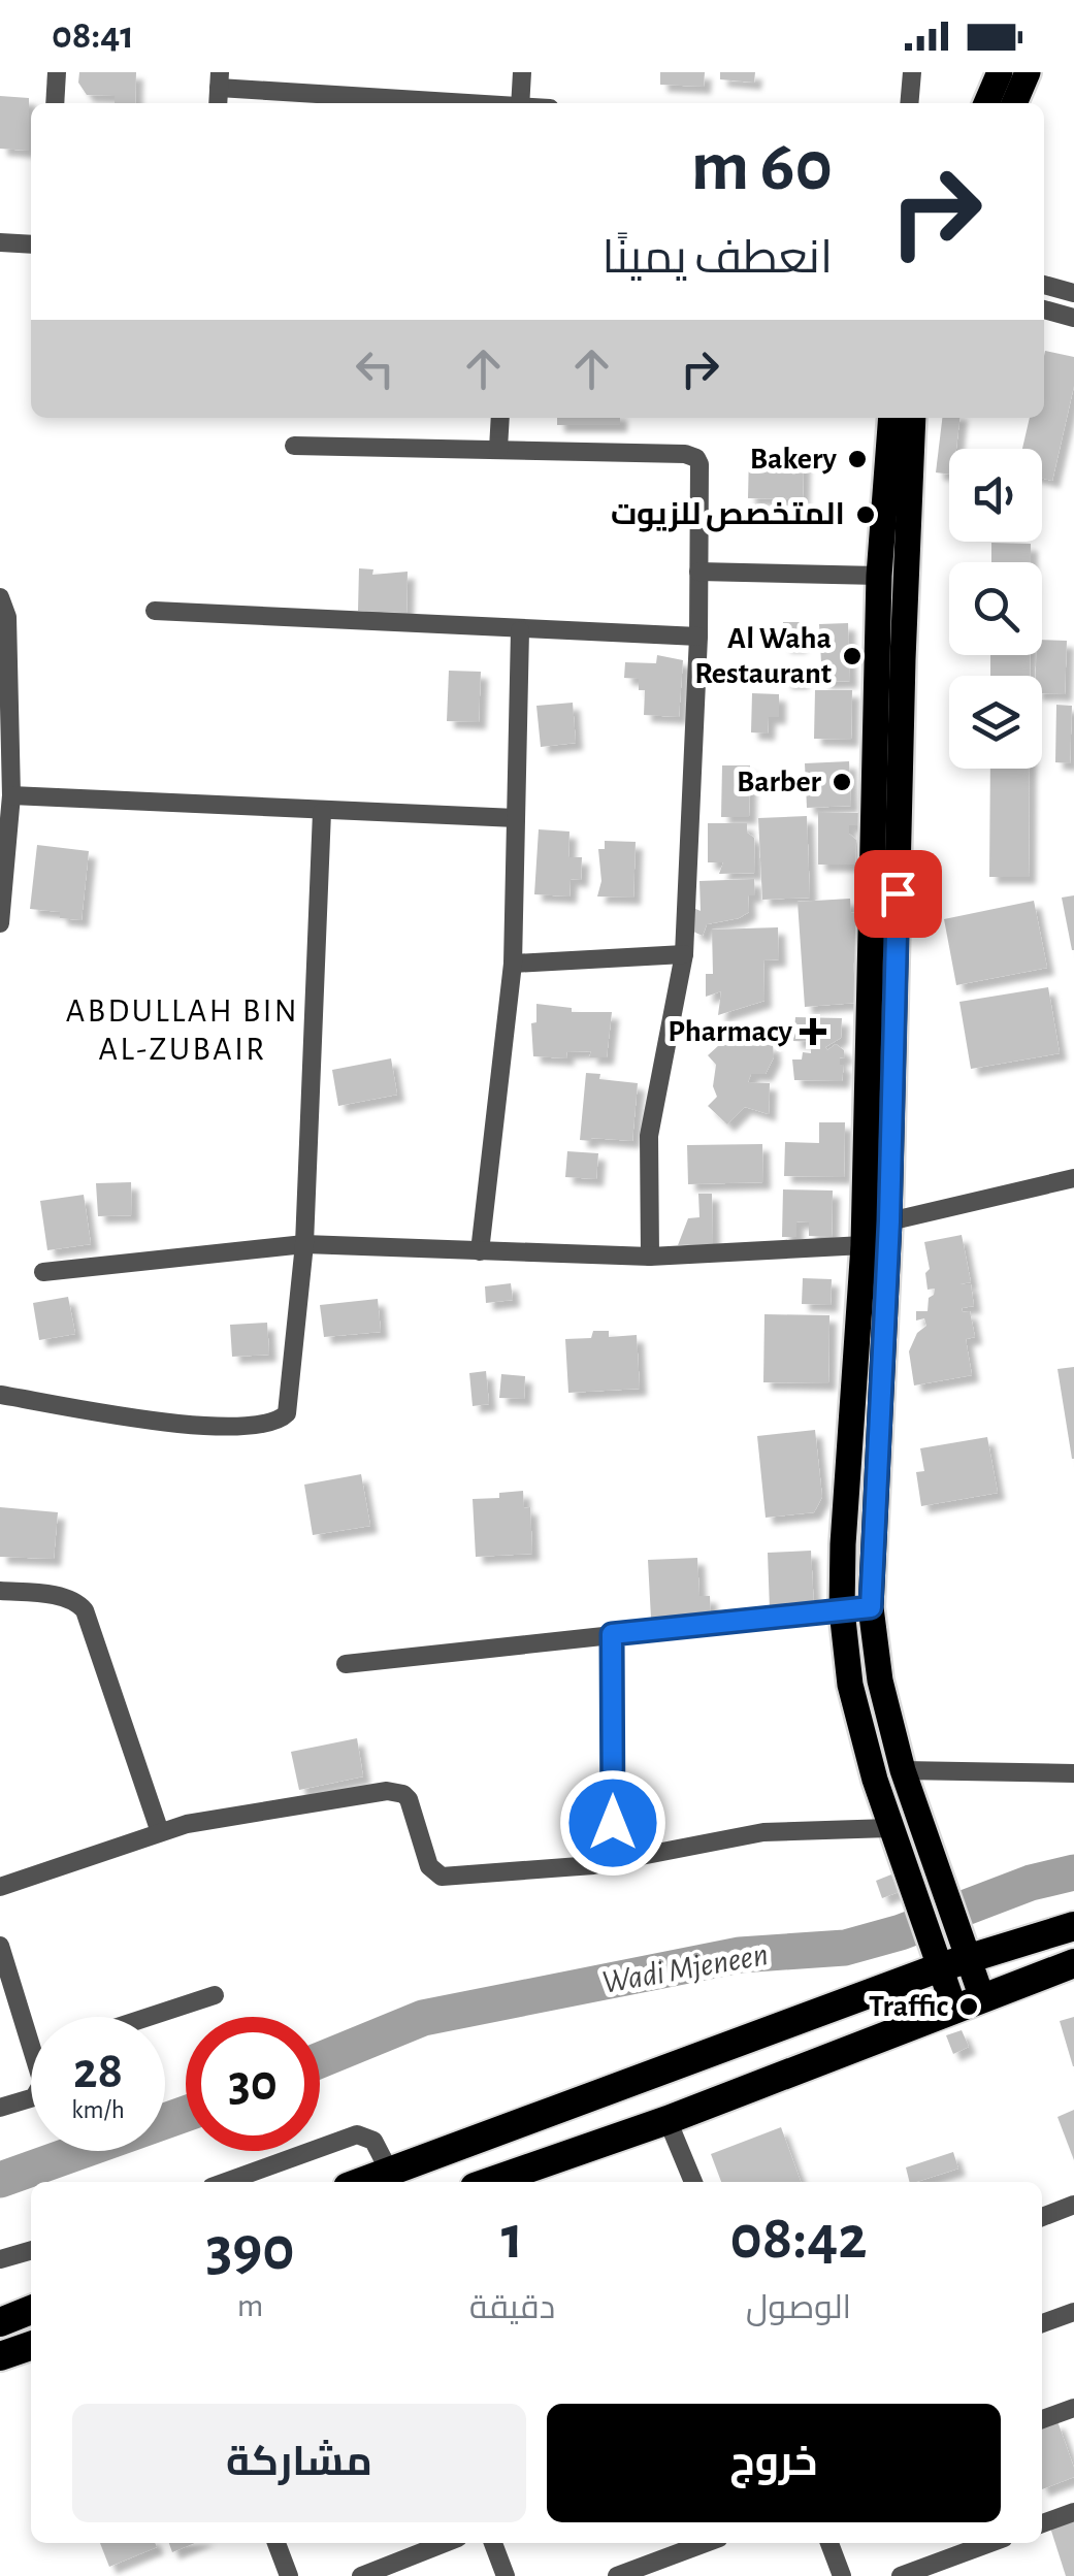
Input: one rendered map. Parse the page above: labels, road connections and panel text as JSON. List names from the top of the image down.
{
  "districts": ["ABDULLAH BIN AL-ZUBAIR"],
  "water": ["Wadi Mjeneen"],
  "places": {
    "other": [
      "Bakery",
      "المتخصص للزيوت",
      "Al Waha Restaurant",
      "Barber",
      "Traffic"
    ],
    "health": ["Pharmacy"]
  },
  "page": {
    "status": "08:41",
    "turn": ["60 m", "انعطف يمينًا"],
    "speed": "28 km/h",
    "limit": "30",
    "eta": [
      "08:42",
      "الوصول",
      "1",
      "دقيقة",
      "390",
      "m"
    ],
    "buttons": ["خروج", "مشاركة"]
  }
}
